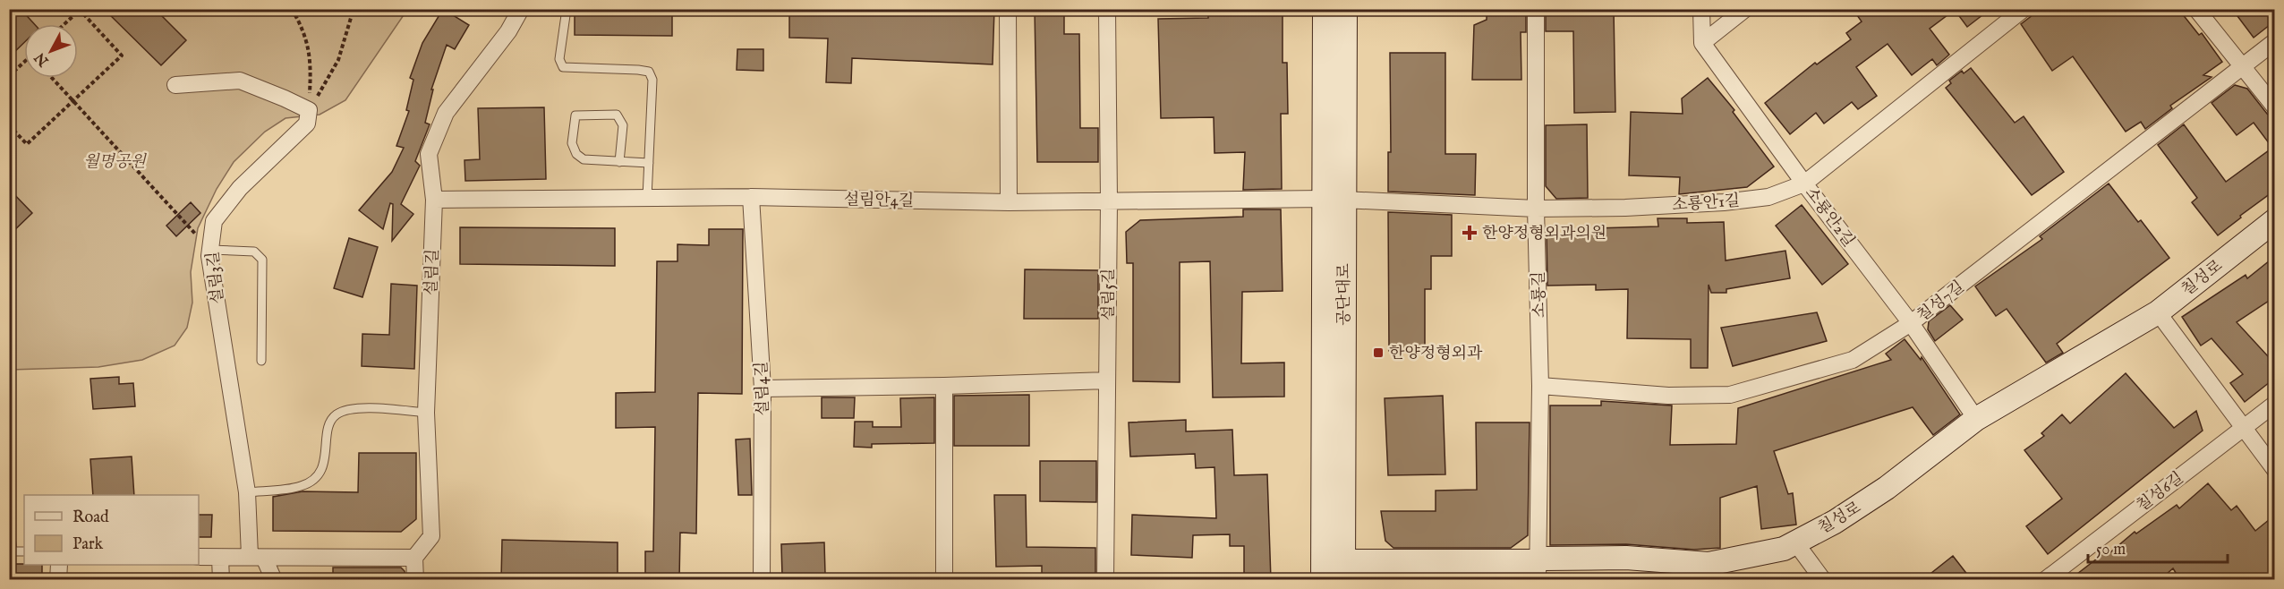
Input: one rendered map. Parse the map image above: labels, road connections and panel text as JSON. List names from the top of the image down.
{
  "streets": {
    "street": [
      "설림안4길",
      "소룡안1길",
      "소룡안2길",
      "설림길",
      "설림3길",
      "칠성로",
      "설림5길",
      "공단대로",
      "소룡길",
      "칠성7길",
      "설림4길",
      "칠성6길"
    ]
  },
  "crossings": [
    ["설림안4길", "소룡안1길"],
    ["설림안4길", "설림길"],
    ["설림안4길", "설림5길"],
    ["설림안4길", "공단대로"],
    ["설림안4길", "설림4길"],
    ["소룡안1길", "소룡안2길"],
    ["소룡안1길", "공단대로"],
    ["소룡안1길", "소룡길"],
    ["소룡안2길", "칠성로"],
    ["소룡안2길", "칠성7길"],
    ["칠성로", "공단대로"],
    ["칠성로", "소룡길"],
    ["소룡길", "칠성7길"]
  ],
  "parks": ["월명공원"],
  "places": {
    "health": ["한양정형외과의원"],
    "transit": ["한양정형외과"]
  },
  "legend": ["Road", "Park"],
  "scale_bar": "50 m",
  "north": "bottom left"
}
